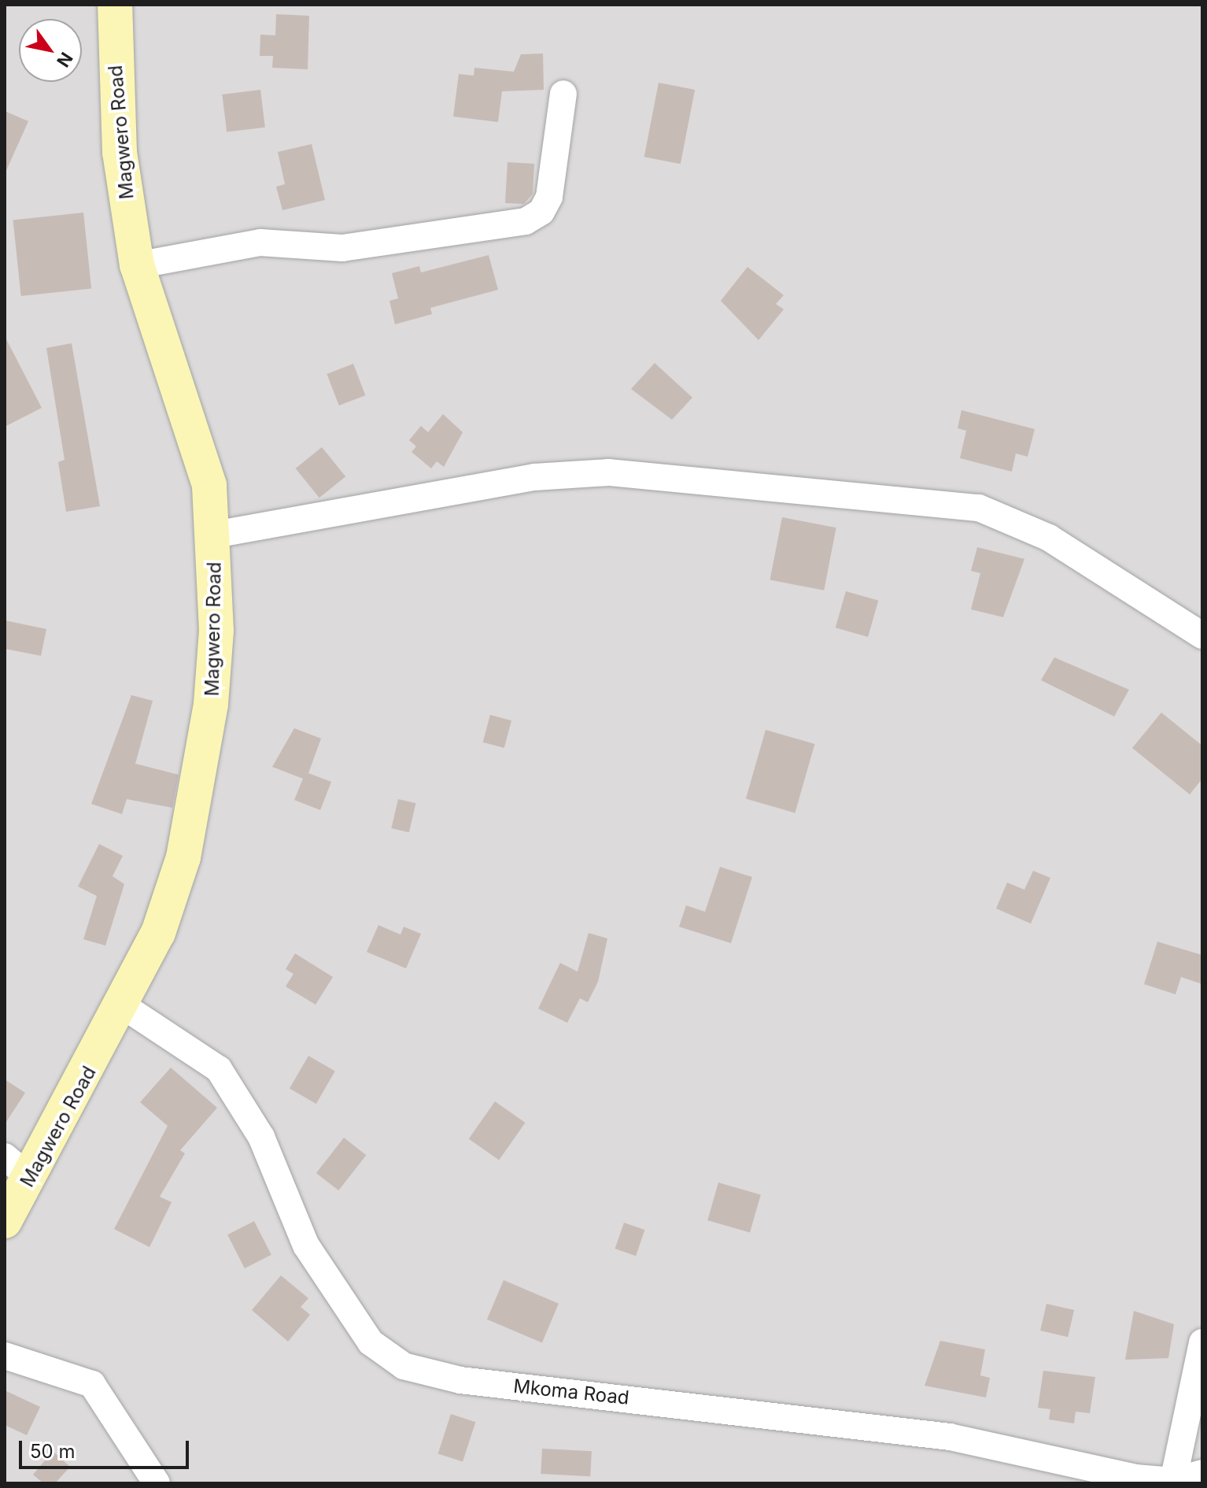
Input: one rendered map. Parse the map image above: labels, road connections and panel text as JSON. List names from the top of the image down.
{
  "streets": {
    "street": ["Magwero Road", "Mkoma Road"]
  },
  "crossings": [
    ["Magwero Road", "Mkoma Road"]
  ],
  "scale_bar": "50 m",
  "north": "bottom right"
}
